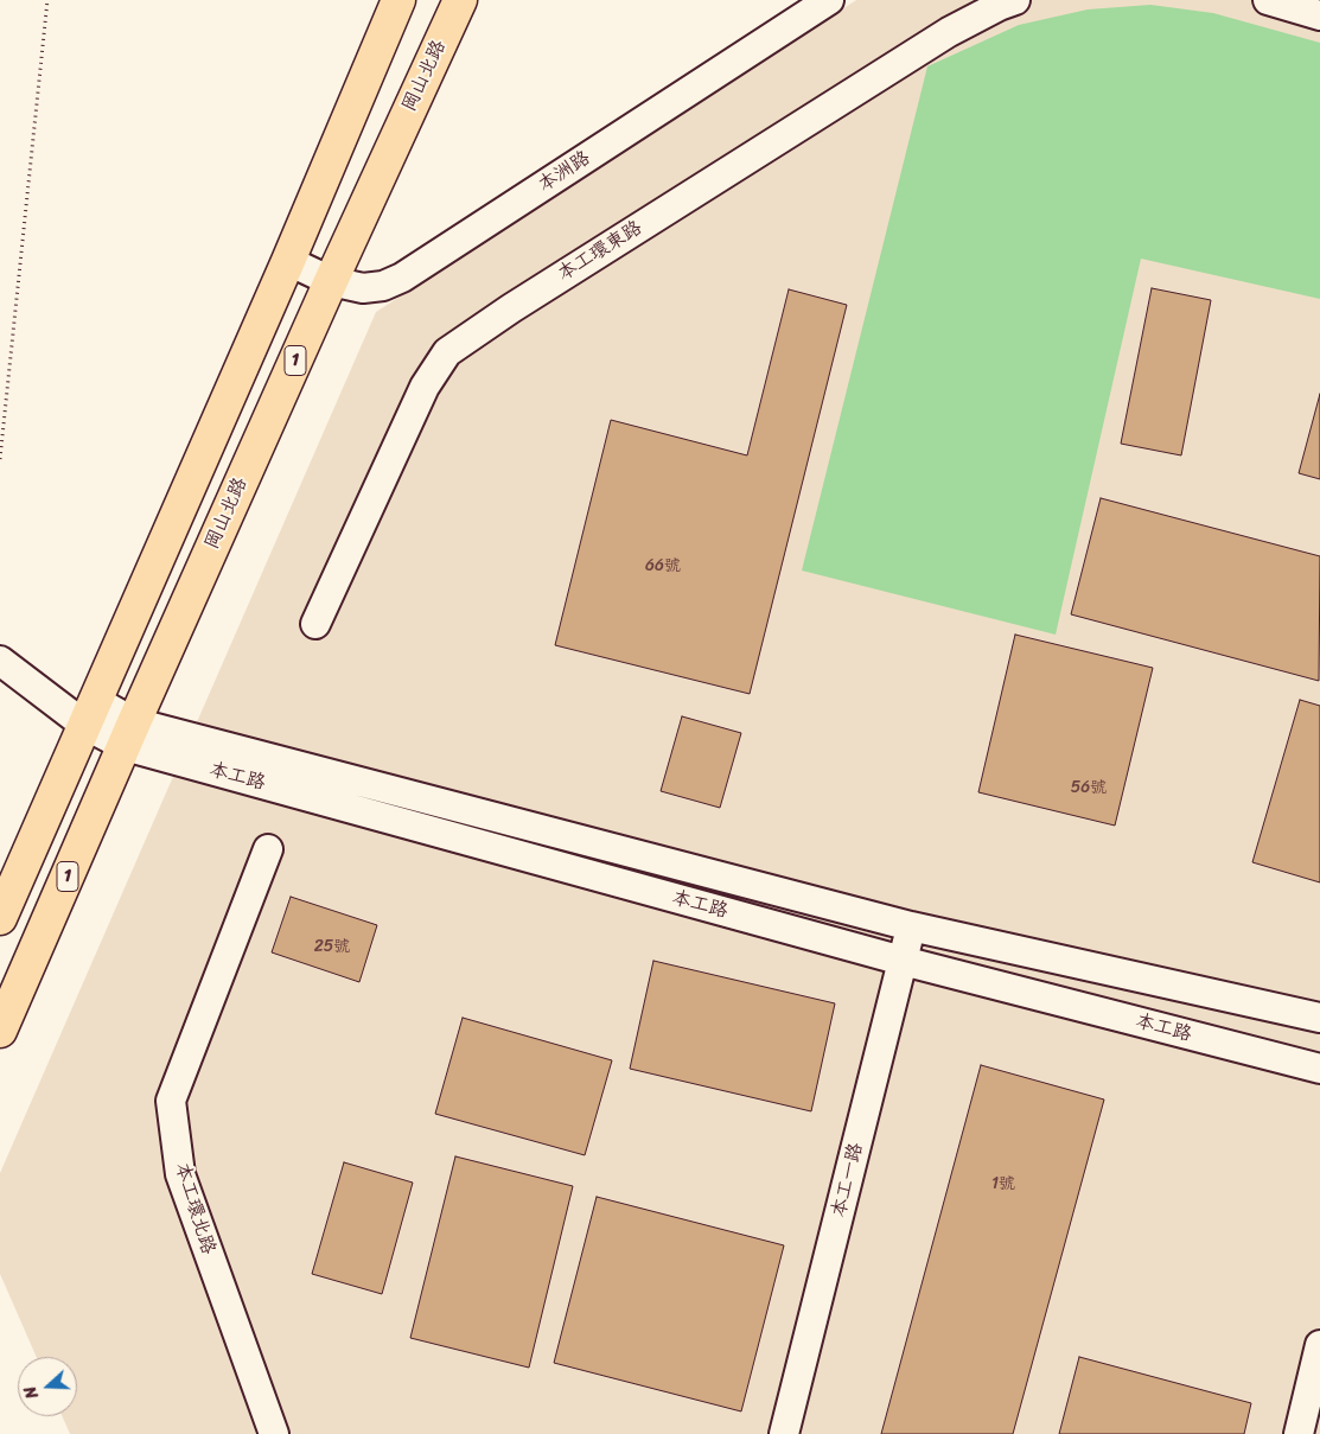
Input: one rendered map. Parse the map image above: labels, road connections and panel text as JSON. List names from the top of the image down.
{
  "streets": {
    "main road": ["岡山北路", "1"],
    "street": [
      "本洲路",
      "本工環東路",
      "本工路",
      "本工一路",
      "本工環北路"
    ]
  },
  "crossings": [
    ["岡山北路", "本洲路"],
    ["岡山北路", "本工路"],
    ["本工路", "本工一路"]
  ],
  "house_numbers": [
    "66號",
    "56號",
    "25號",
    "1號"
  ],
  "north": "left"
}
